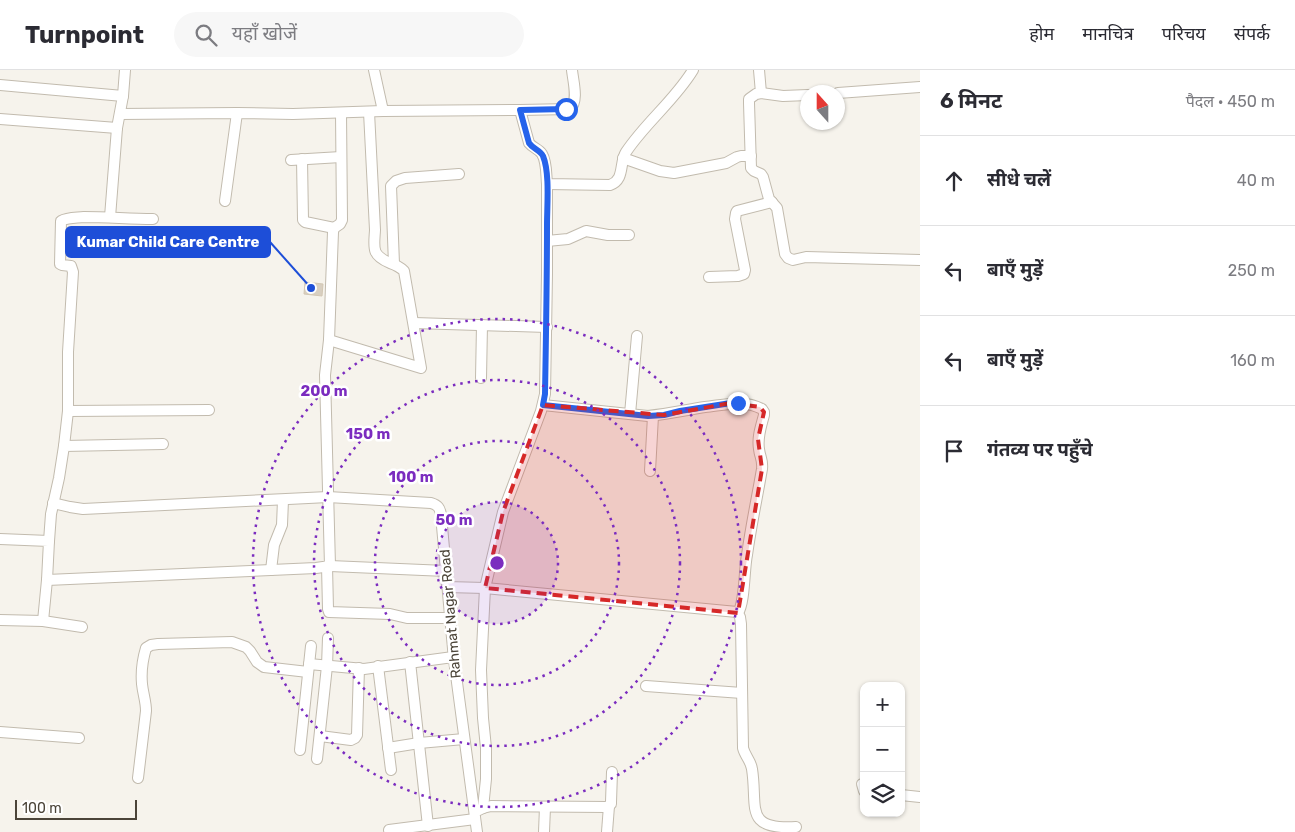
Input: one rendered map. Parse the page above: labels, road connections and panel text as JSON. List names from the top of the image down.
{
  "streets": {
    "street": ["Rahmat Nagar Road"]
  },
  "places": ["Kumar Child Care Centre"],
  "scale_bar": "100 m",
  "north": "top",
  "page": {
    "header": "Turnpoint",
    "search": "यहाँ खोजें",
    "nav": [
      "होम",
      "मानचित्र",
      "परिचय",
      "संपर्क"
    ],
    "heading": ["6 मिनट", "पैदल · 450 m"],
    "list": [
      ["सीधे चलें", "40 m"],
      ["बाएँ मुड़ें", "250 m"],
      ["बाएँ मुड़ें", "160 m"],
      "गंतव्य पर पहुँचे"
    ],
    "map_buttons": ["+", "−"],
    "scale": "100 m"
  },
  "rings": [
    "200 m",
    "150 m",
    "100 m",
    "50 m"
  ]
}
